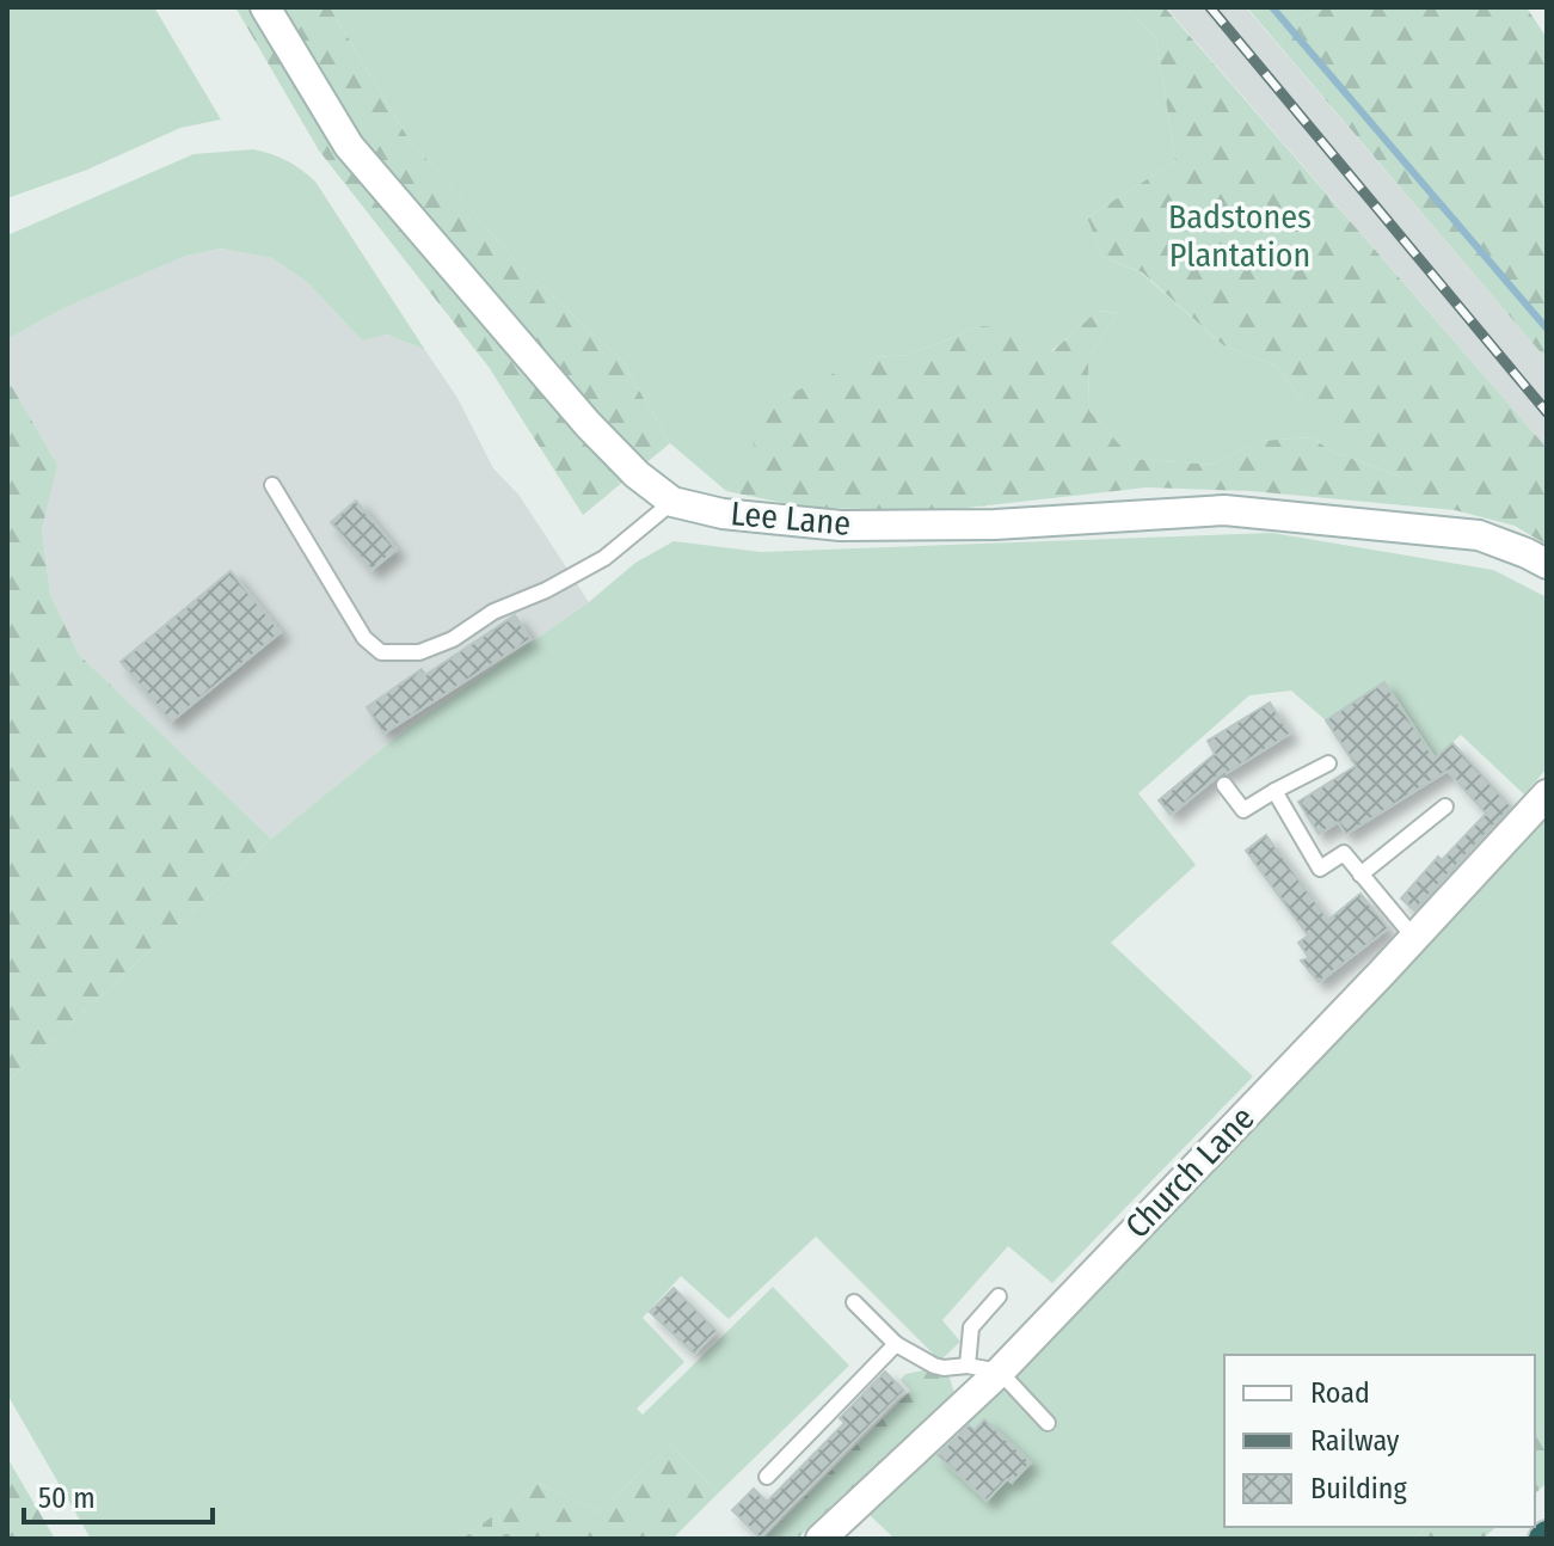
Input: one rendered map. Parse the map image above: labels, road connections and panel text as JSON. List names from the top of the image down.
{
  "streets": {
    "street": ["Lee Lane", "Church Lane"]
  },
  "parks": ["Badstones Plantation"],
  "legend": ["Road", "Railway", "Building"],
  "scale_bar": "50 m"
}
